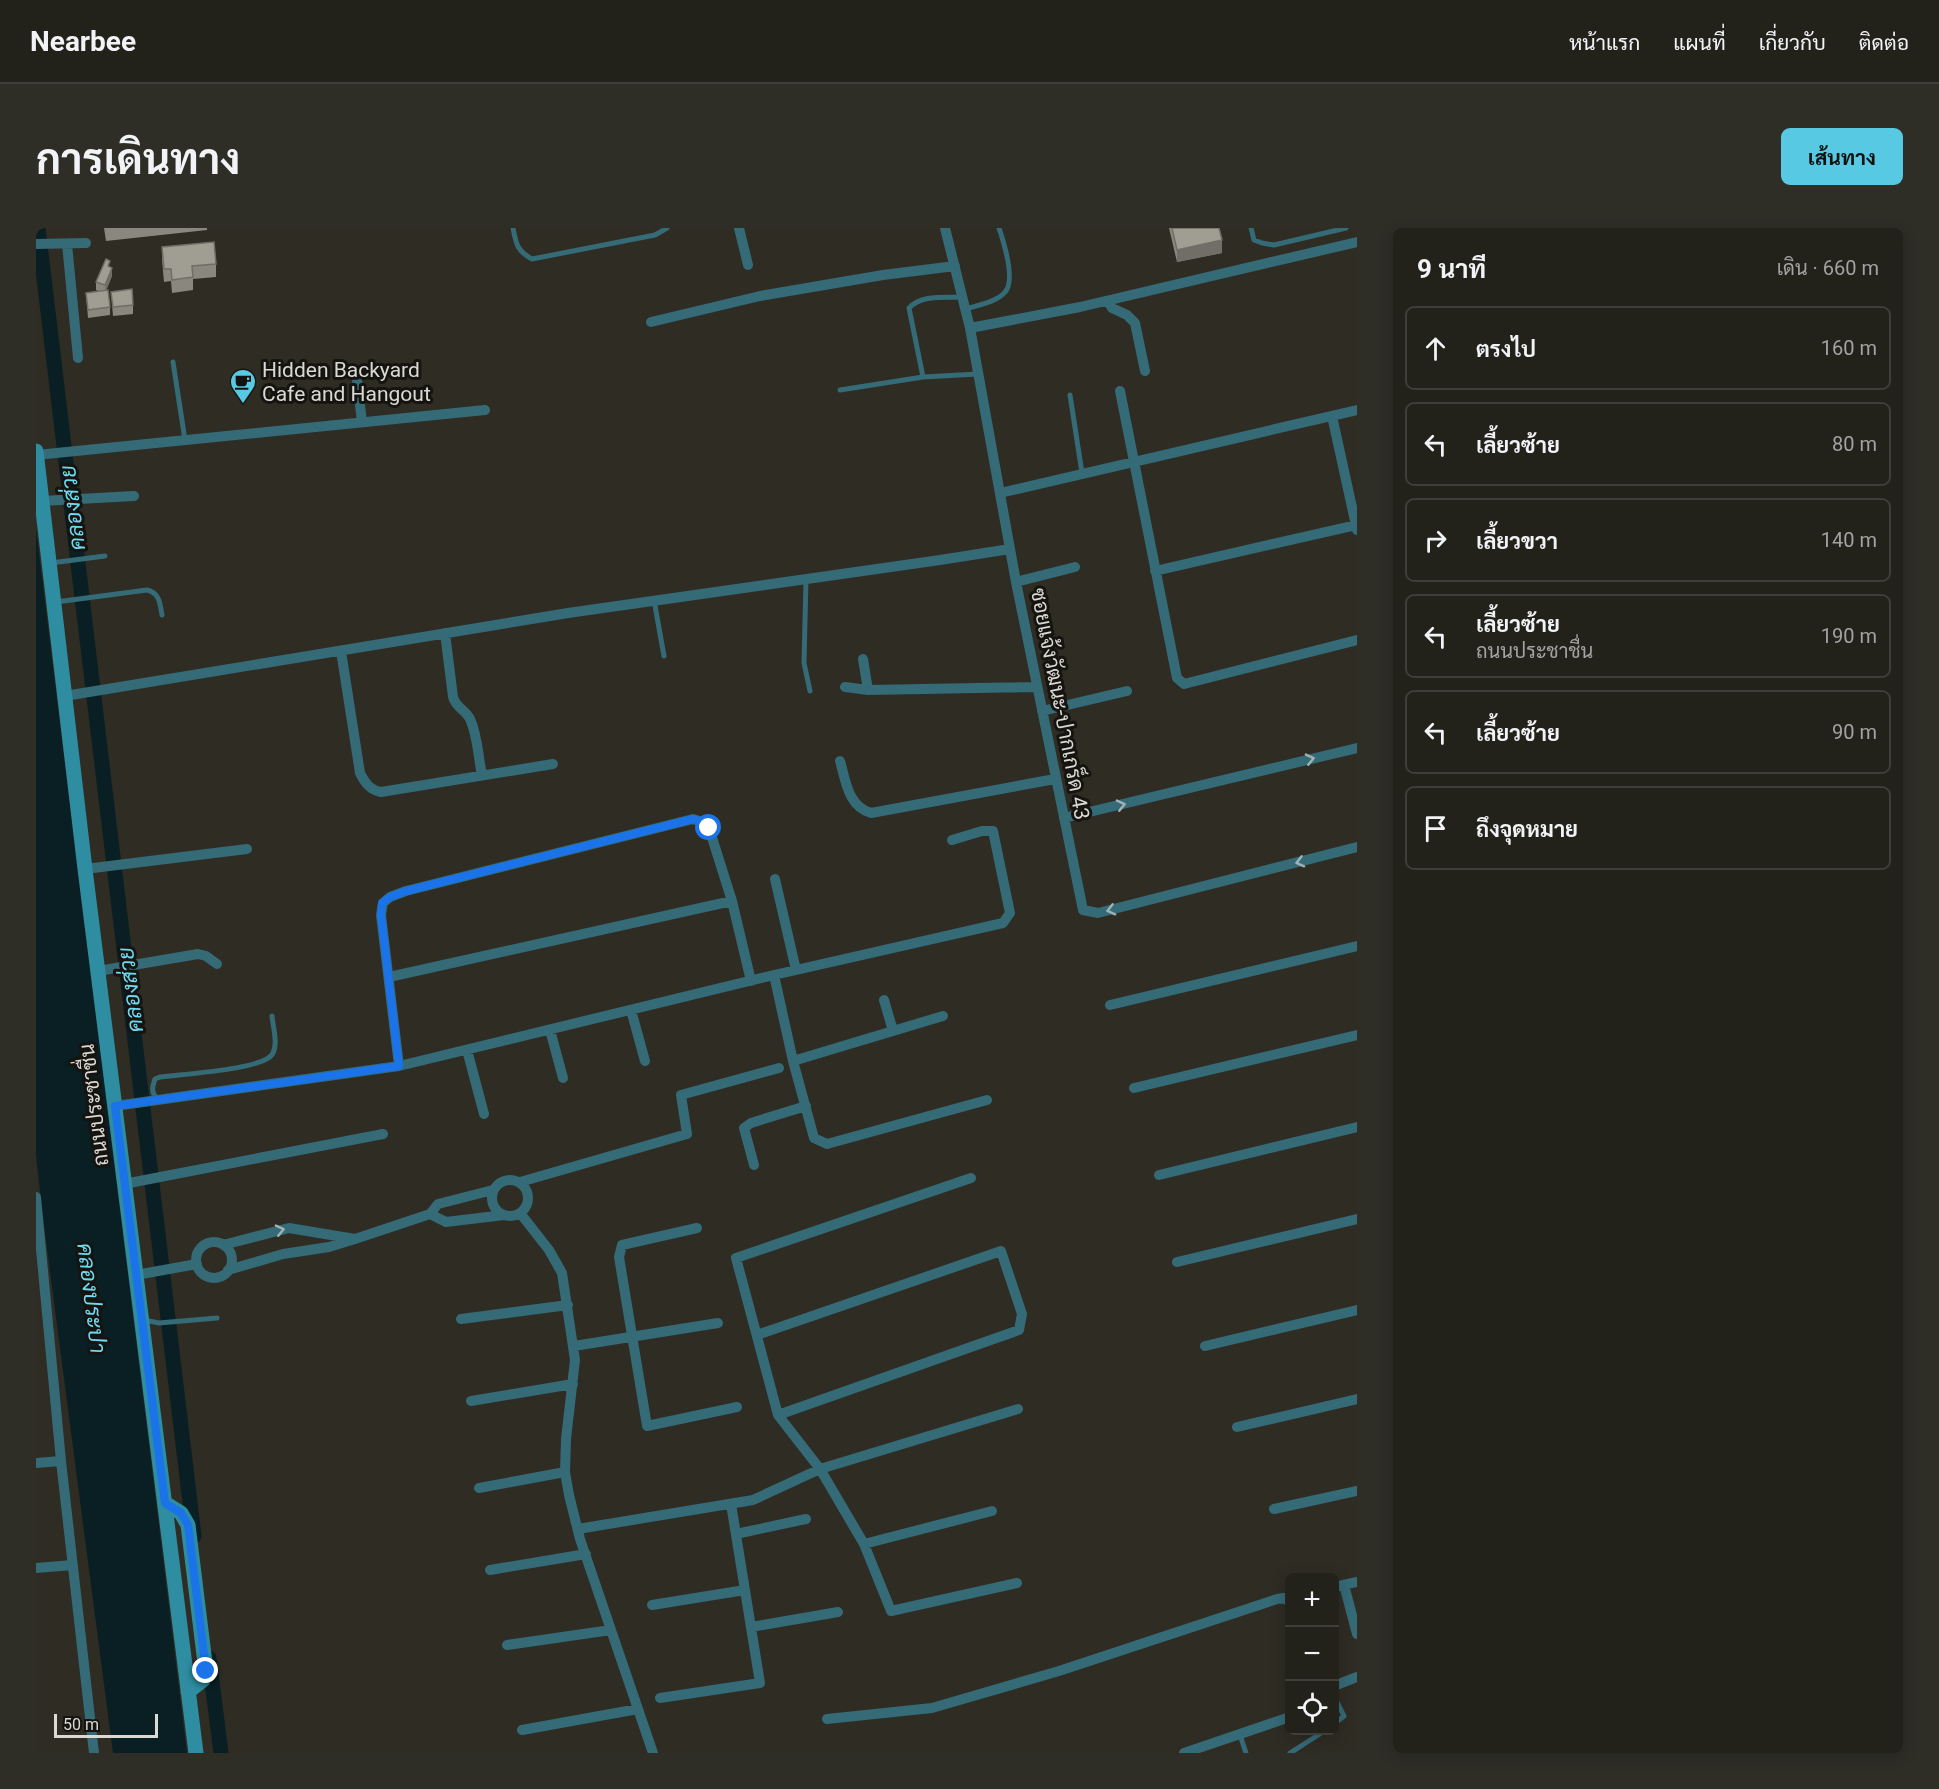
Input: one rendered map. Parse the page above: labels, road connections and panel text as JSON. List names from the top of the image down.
{
  "streets": {
    "street": ["ซอยแจ้งวัฒนะ-ปากเกร็ด 43", "ถนนประชาชื่น"]
  },
  "water": ["คลองส่วย", "คลองประปา"],
  "places": {
    "cafe": ["Hidden Backyard Cafe and Hangout"]
  },
  "scale_bar": "50 m",
  "page": {
    "header": "Nearbee",
    "nav": [
      "หน้าแรก",
      "แผนที่",
      "เกี่ยวกับ",
      "ติดต่อ"
    ],
    "buttons": "เส้นทาง",
    "title": "การเดินทาง",
    "heading": ["9 นาที", "เดิน · 660 m"],
    "list": [
      ["ตรงไป", "160 m"],
      ["เลี้ยวซ้าย", "80 m"],
      ["เลี้ยวขวา", "140 m"],
      ["เลี้ยวซ้าย", "ถนนประชาชื่น", "190 m"],
      ["เลี้ยวซ้าย", "90 m"],
      "ถึงจุดหมาย"
    ],
    "map_buttons": ["+", "−"],
    "scale": "50 m"
  }
}
